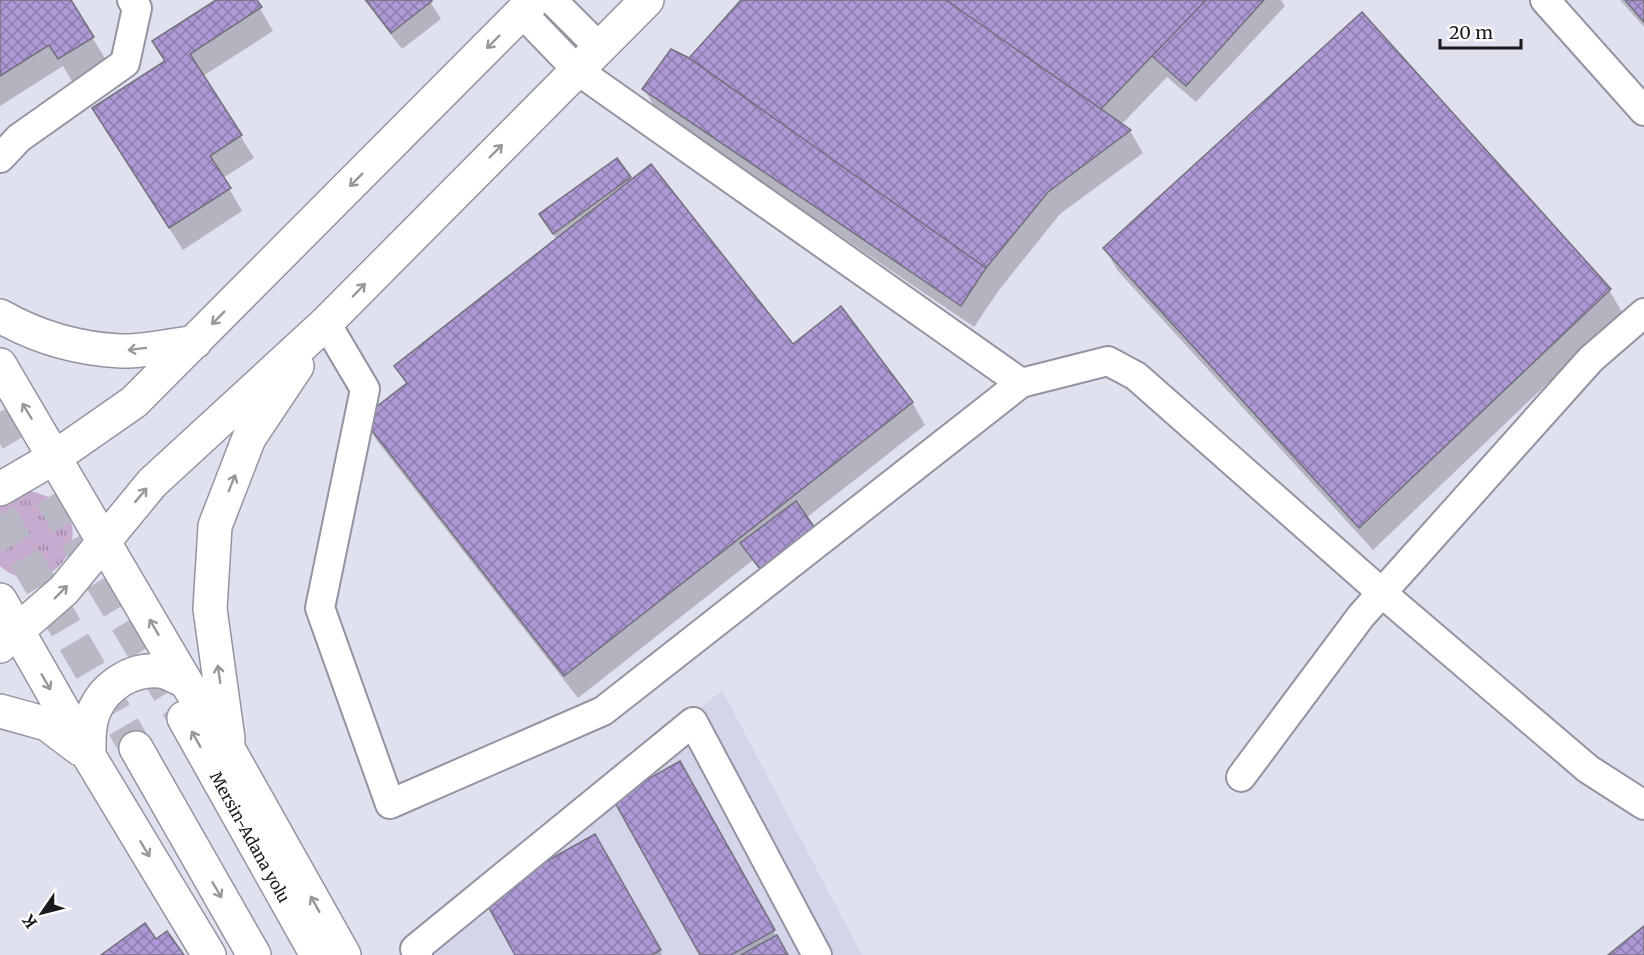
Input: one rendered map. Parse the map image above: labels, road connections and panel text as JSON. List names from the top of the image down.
{
  "streets": {
    "main road": ["Mersin-Adana yolu"]
  },
  "scale_bar": "20 m",
  "north": "bottom left"
}
